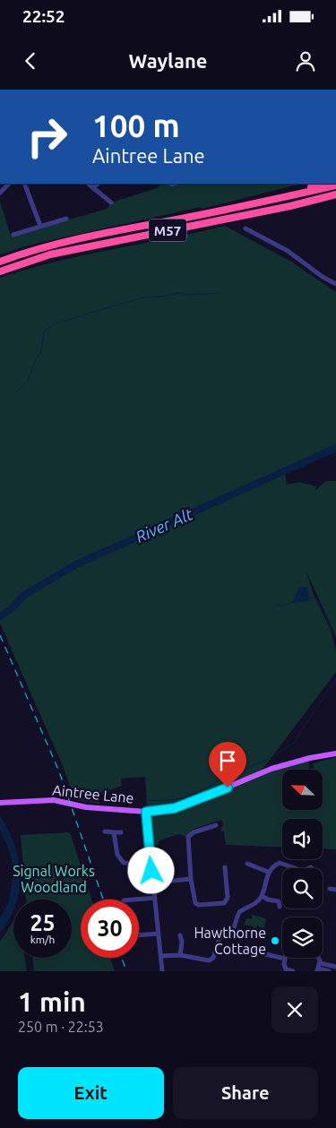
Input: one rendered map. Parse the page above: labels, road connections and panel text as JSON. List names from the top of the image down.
{
  "streets": {
    "highway": ["M57"],
    "main road": ["Aintree Lane"]
  },
  "water": ["River Alt"],
  "parks": ["Signal Works Woodland"],
  "places": ["Hawthorne Cottage"],
  "north": "top left",
  "page": {
    "status": "22:52",
    "header": "Waylane",
    "turn": ["100 m", "Aintree Lane"],
    "speed": "25 km/h",
    "limit": "30",
    "heading": ["1 min", "250 m · 22:53"],
    "buttons": ["Exit", "Share"]
  }
}
